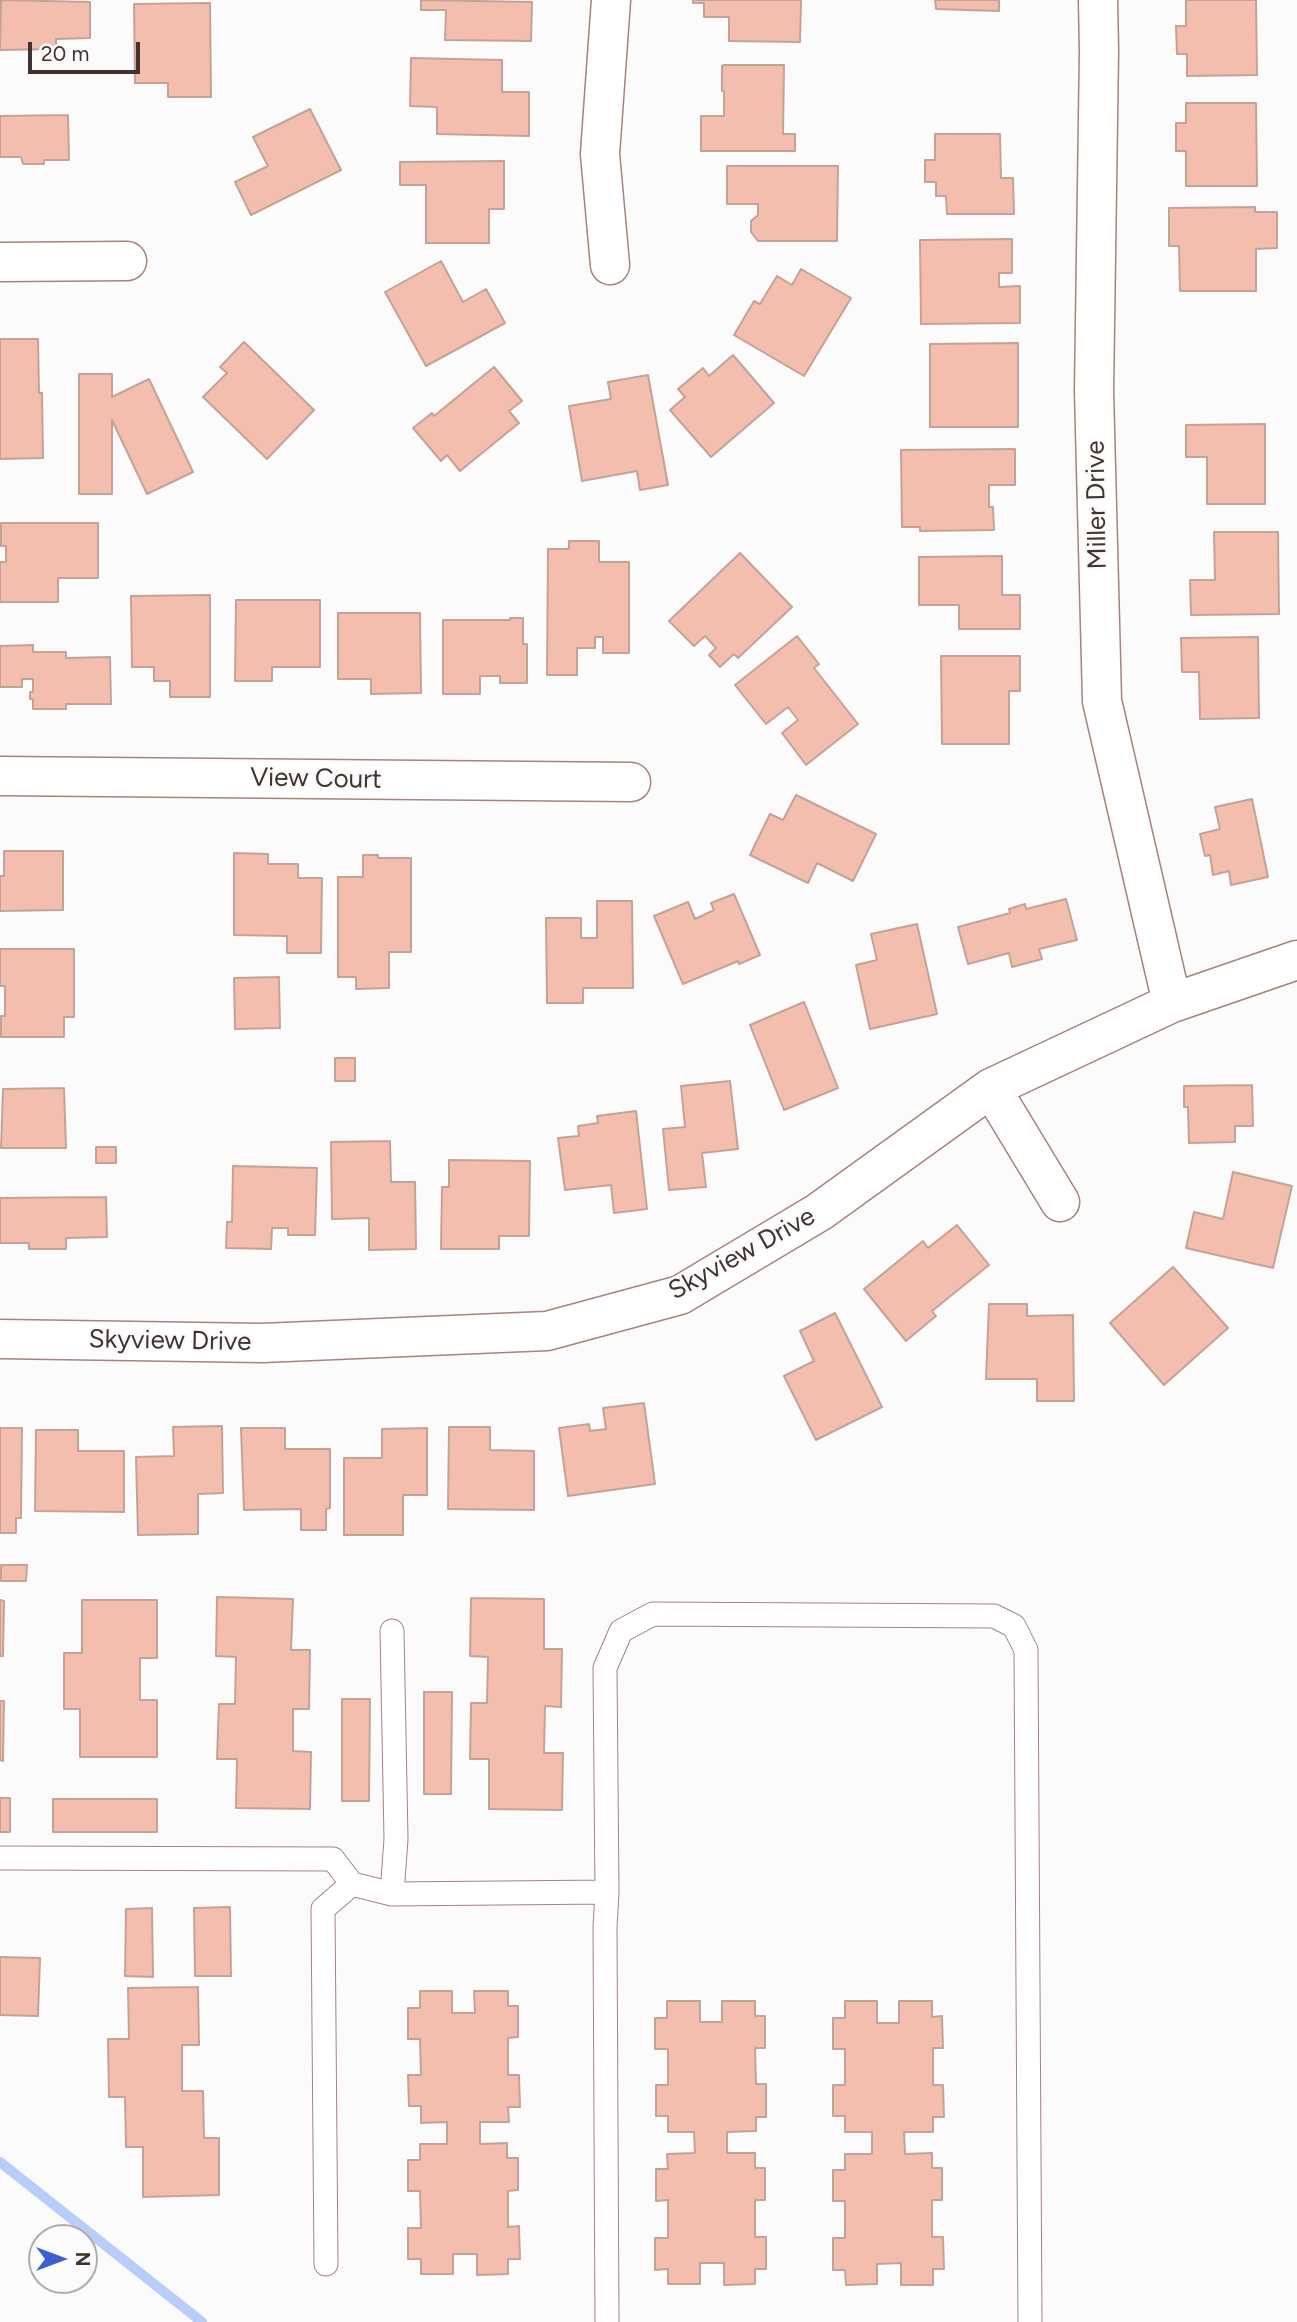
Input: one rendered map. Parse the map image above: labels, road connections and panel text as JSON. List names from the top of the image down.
{
  "streets": {
    "street": ["Miller Drive", "View Court", "Skyview Drive"]
  },
  "crossings": [
    ["Miller Drive", "Skyview Drive"]
  ],
  "scale_bar": "20 m",
  "north": "right"
}
